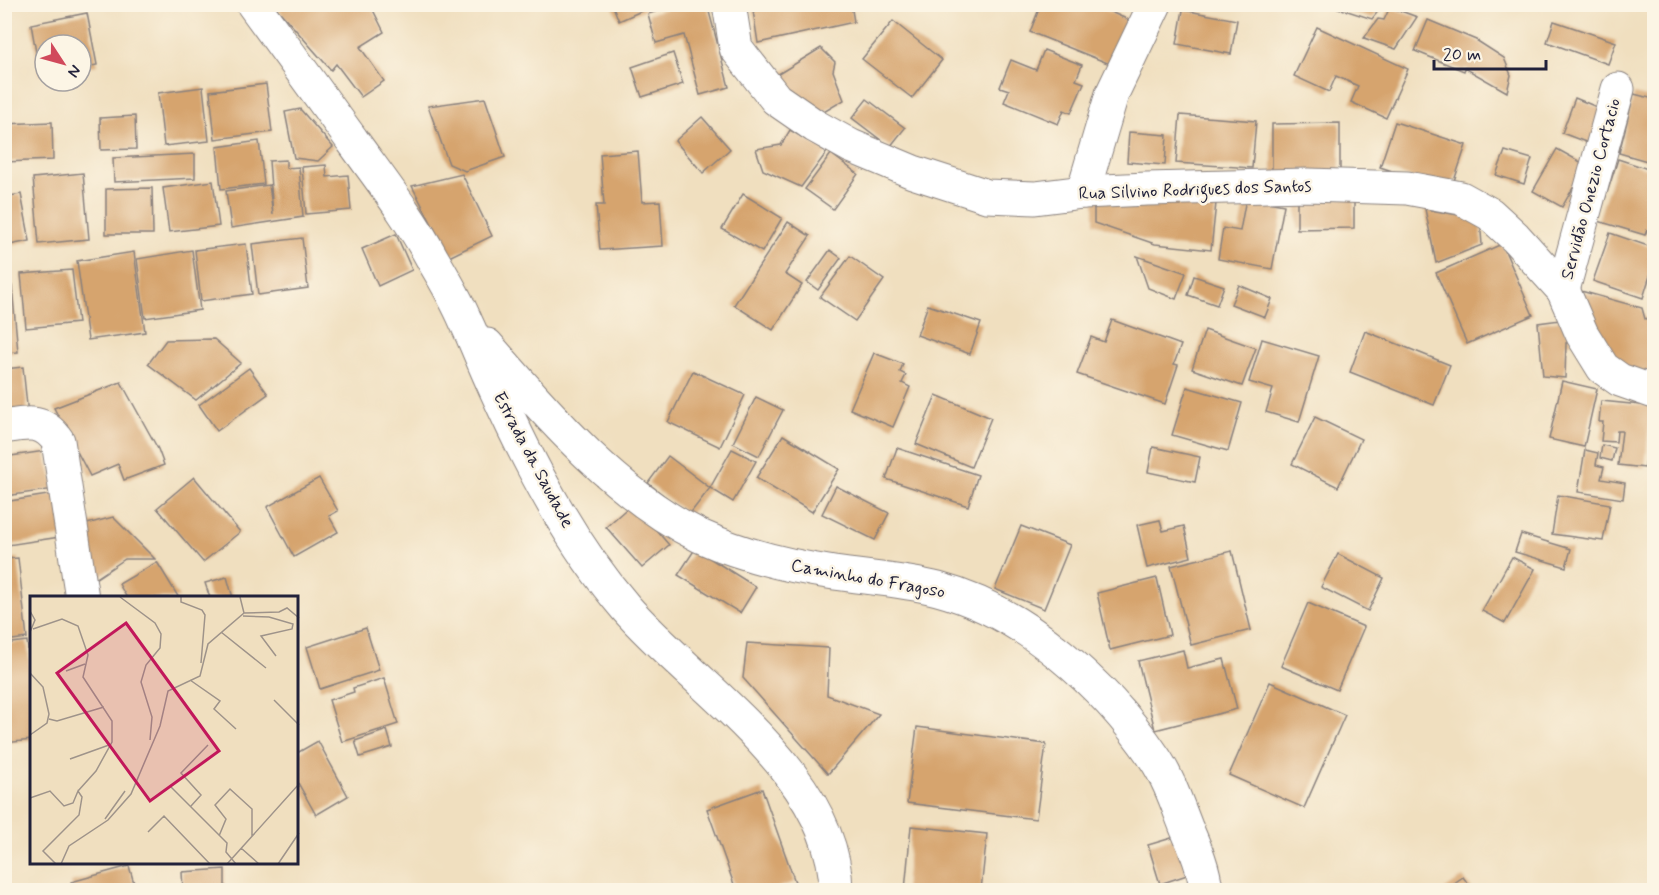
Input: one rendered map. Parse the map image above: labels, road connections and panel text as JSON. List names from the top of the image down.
{
  "streets": {
    "street": [
      "Servidão Onezio Cortacio",
      "Rua Silvino Rodrigues dos Santos",
      "Estrada da Saudade",
      "Caminho do Fragoso"
    ]
  },
  "crossings": [
    ["Servidão Onezio Cortacio", "Rua Silvino Rodrigues dos Santos"],
    ["Estrada da Saudade", "Caminho do Fragoso"]
  ],
  "scale_bar": "20 m",
  "north": "bottom right"
}
